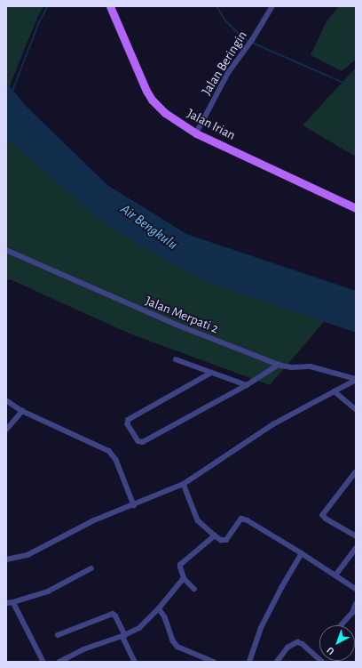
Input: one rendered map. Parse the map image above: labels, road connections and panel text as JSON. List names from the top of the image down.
{
  "streets": {
    "main road": ["Jalan Irian"],
    "street": ["Jalan Beringin", "Jalan Merpati 2"]
  },
  "crossings": [
    ["Jalan Beringin", "Jalan Irian"]
  ],
  "water": ["Air Bengkulu"],
  "north": "bottom left"
}
